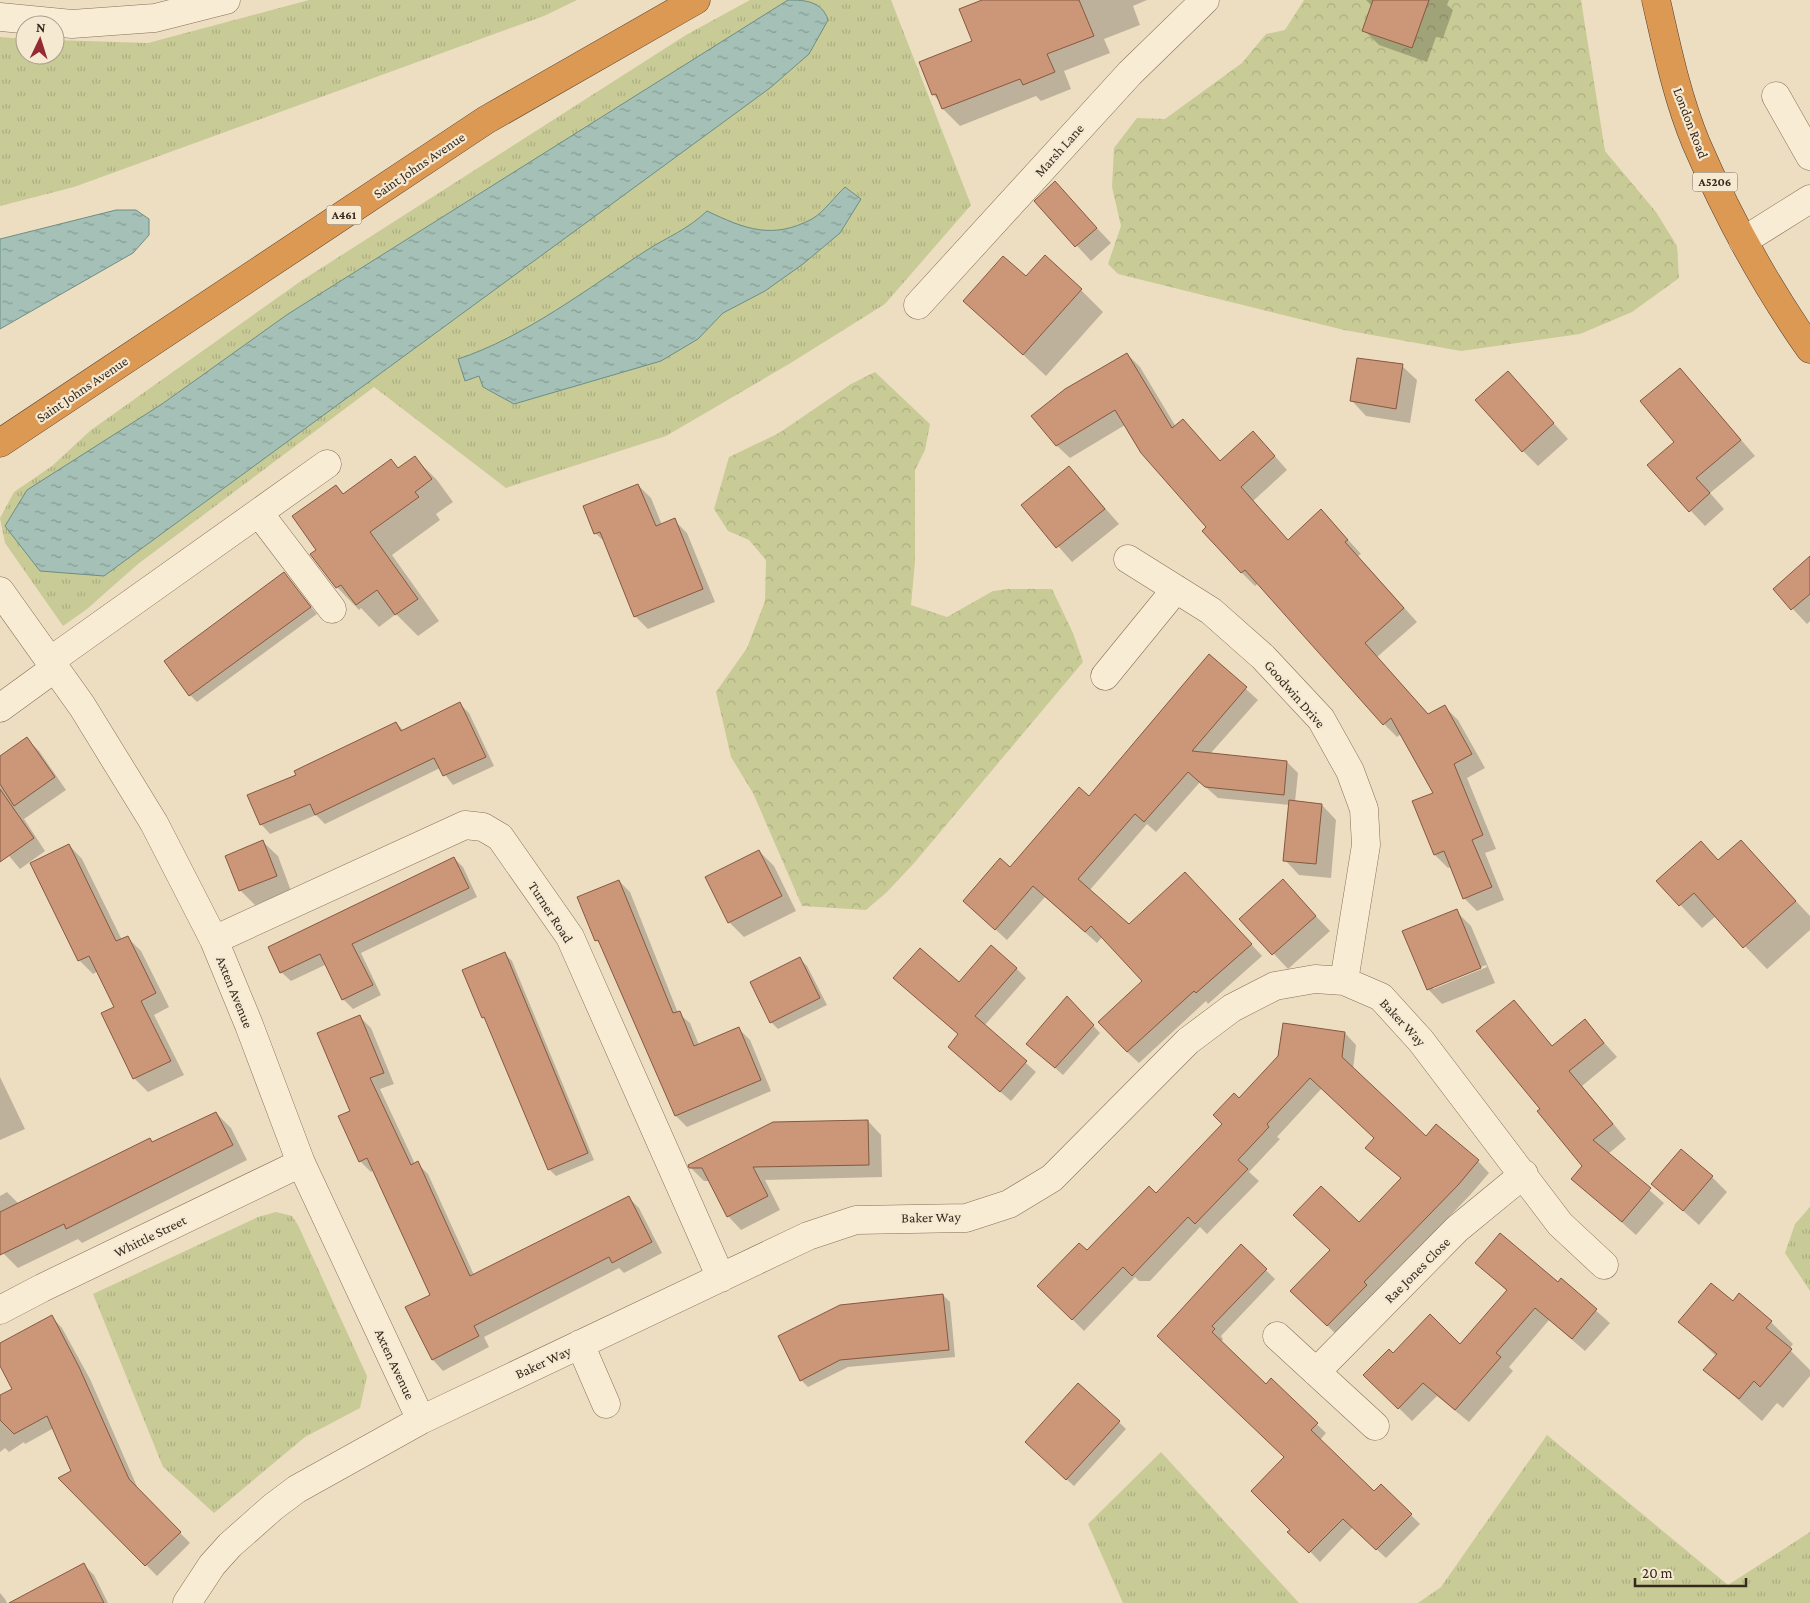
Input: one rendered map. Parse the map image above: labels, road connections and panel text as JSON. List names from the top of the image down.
{
  "streets": {
    "highway": [
      "London Road",
      "Saint Johns Avenue",
      "A5206",
      "A461"
    ],
    "street": [
      "Marsh Lane",
      "Goodwin Drive",
      "Turner Road",
      "Axten Avenue",
      "Baker Way",
      "Whittle Street",
      "Rae Jones Close"
    ]
  },
  "crossings": [
    ["Goodwin Drive", "Baker Way"],
    ["Turner Road", "Axten Avenue"],
    ["Turner Road", "Baker Way"],
    ["Axten Avenue", "Baker Way"],
    ["Axten Avenue", "Whittle Street"],
    ["Baker Way", "Rae Jones Close"]
  ],
  "scale_bar": "20 m",
  "north": "top"
}
